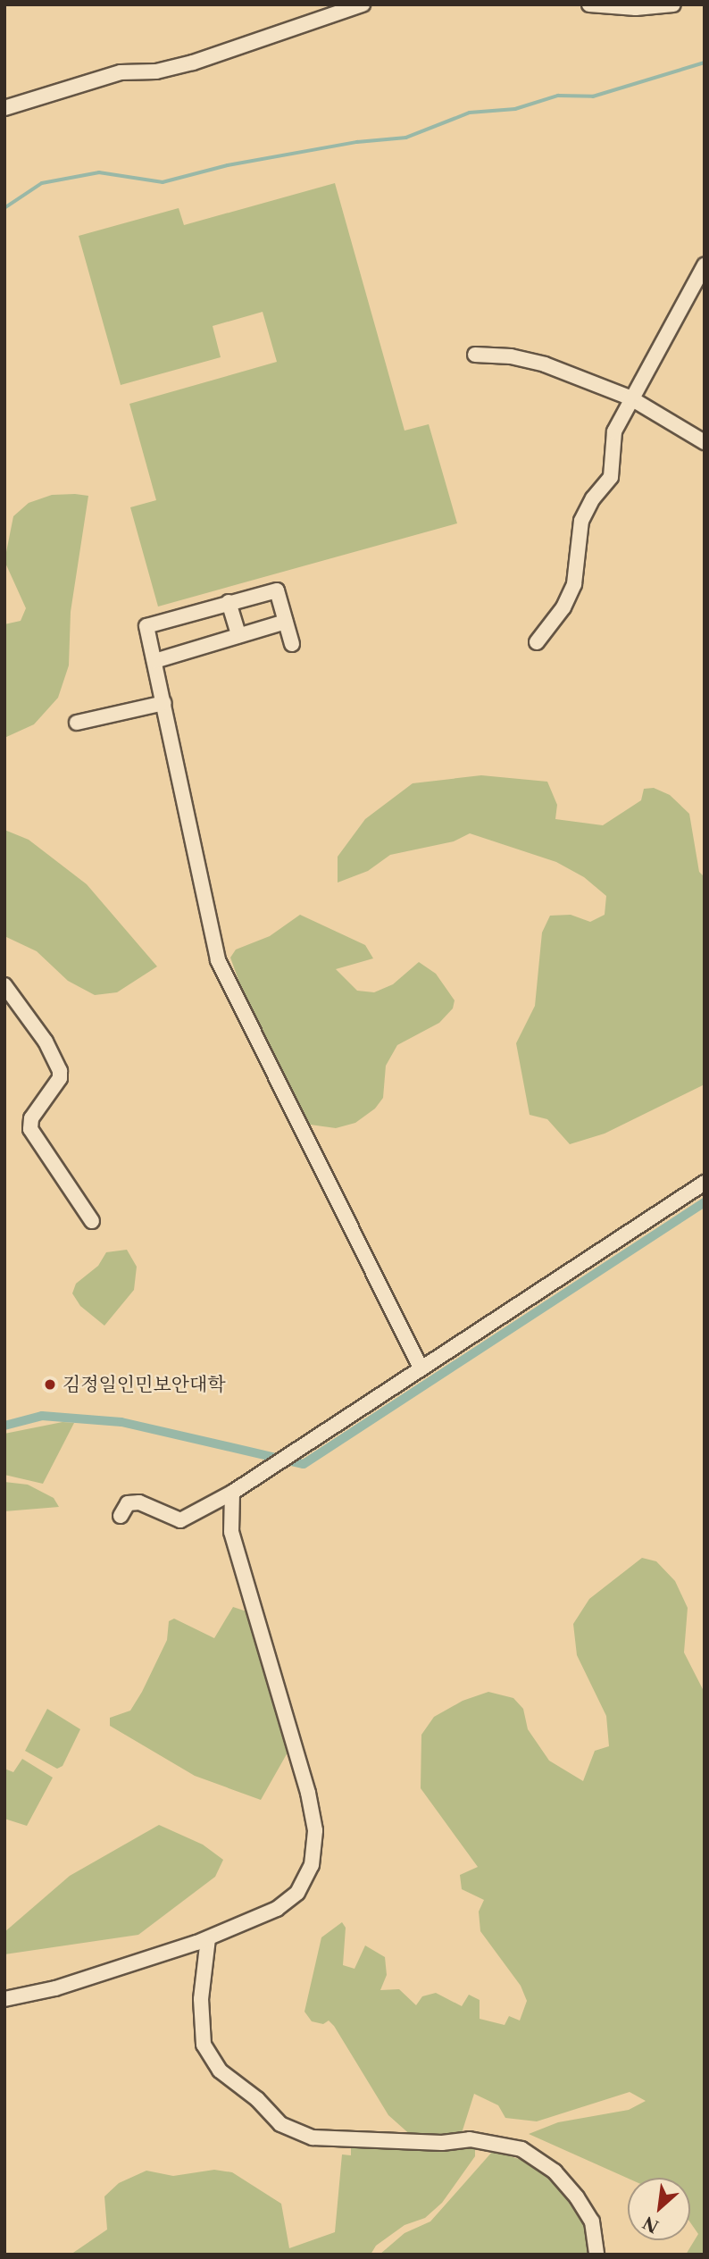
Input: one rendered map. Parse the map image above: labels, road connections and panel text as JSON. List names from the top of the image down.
{
  "places": ["김정일인민보안대학"],
  "north": "bottom left"
}
